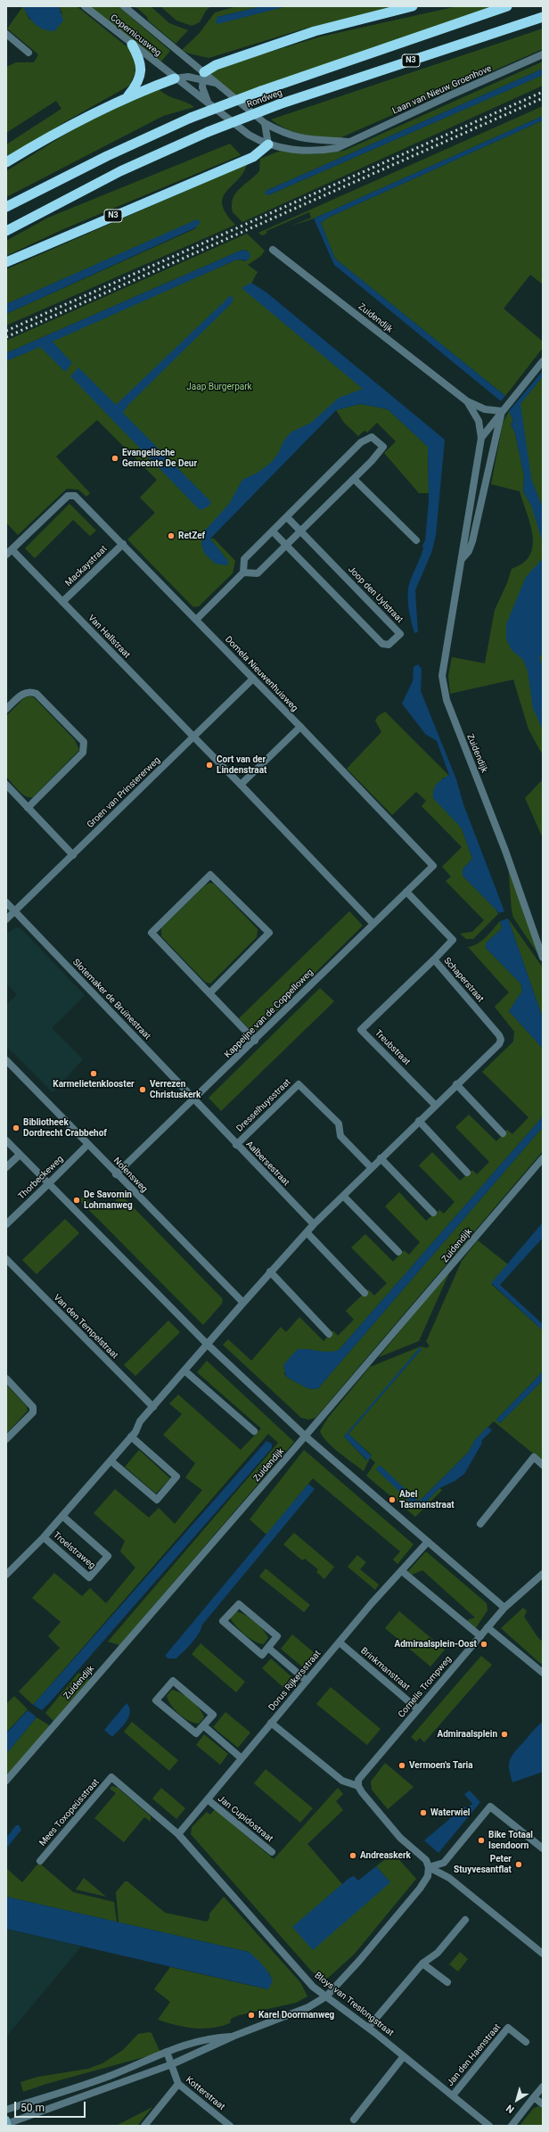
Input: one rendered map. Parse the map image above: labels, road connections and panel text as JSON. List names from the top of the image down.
{
  "streets": {
    "highway": ["N3", "Rondweg"],
    "street": [
      "Copernicusweg",
      "Laan van Nieuw Groenhove",
      "Zuidendijk",
      "Mackaystraat",
      "Joop den Uylstraat",
      "Van Hallstraat",
      "Domela Nieuwenhuisweg",
      "Groen van Prinstererweg",
      "Schaperstraat",
      "Slotemaker de Bruïnestraat",
      "Kappeijne van de Coppelloweg",
      "Treubstraat",
      "Dresselhuysstraat",
      "Aalbersestraat",
      "Nolensweg",
      "Thorbeckeweg",
      "Van den Tempelstraat",
      "Troelstraweg",
      "Brinkmanstraat",
      "Dorus Rijkersstraat",
      "Cornelis Trompweg",
      "Mees Toxopeüsstraat",
      "Jan Cupidostraat",
      "Bloys van Treslongstraat",
      "Jan den Haenstraat",
      "Kotterstraat"
    ]
  },
  "crossings": [
    ["Copernicusweg", "N3"],
    ["Copernicusweg", "Laan van Nieuw Groenhove"],
    ["N3", "Laan van Nieuw Groenhove"],
    ["Mackaystraat", "Van Hallstraat"],
    ["Mackaystraat", "Domela Nieuwenhuisweg"],
    ["Van Hallstraat", "Domela Nieuwenhuisweg"],
    ["Van Hallstraat", "Groen van Prinstererweg"],
    ["Domela Nieuwenhuisweg", "Groen van Prinstererweg"],
    ["Domela Nieuwenhuisweg", "Kappeijne van de Coppelloweg"],
    ["Groen van Prinstererweg", "Slotemaker de Bruïnestraat"],
    ["Schaperstraat", "Kappeijne van de Coppelloweg"],
    ["Schaperstraat", "Treubstraat"],
    ["Schaperstraat", "Troelstraweg"],
    ["Slotemaker de Bruïnestraat", "Kappeijne van de Coppelloweg"],
    ["Slotemaker de Bruïnestraat", "Aalbersestraat"],
    ["Kappeijne van de Coppelloweg", "Aalbersestraat"],
    ["Kappeijne van de Coppelloweg", "Nolensweg"],
    ["Treubstraat", "Troelstraweg"],
    ["Dresselhuysstraat", "Aalbersestraat"],
    ["Dresselhuysstraat", "Troelstraweg"],
    ["Aalbersestraat", "Troelstraweg"],
    ["Nolensweg", "Thorbeckeweg"],
    ["Nolensweg", "Troelstraweg"],
    ["Van den Tempelstraat", "Troelstraweg"],
    ["Brinkmanstraat", "Dorus Rijkersstraat"],
    ["Brinkmanstraat", "Cornelis Trompweg"],
    ["Dorus Rijkersstraat", "Mees Toxopeüsstraat"],
    ["Dorus Rijkersstraat", "Jan Cupidostraat"],
    ["Dorus Rijkersstraat", "Bloys van Treslongstraat"],
    ["Mees Toxopeüsstraat", "Bloys van Treslongstraat"],
    ["Bloys van Treslongstraat", "Jan den Haenstraat"]
  ],
  "parks": ["Jaap Burgerpark"],
  "places": [
    "Evangelische Gemeente De Deur",
    "RetZef",
    "Cort van der Lindenstraat",
    "Karmelietenklooster",
    "Verrezen Christuskerk",
    "Bibliotheek Dordrecht Crabbehof",
    "De Savornin Lohmanweg",
    "Abel Tasmanstraat",
    "Admiraalsplein-Oost",
    "Admiraalsplein",
    "Vermoen's Taria",
    "Waterwiel",
    "Bike Totaal Isendoorn",
    "Andreaskerk",
    "Peter Stuyvesantflat",
    "Karel Doormanweg"
  ],
  "scale_bar": "50 m",
  "north": "bottom left"
}
